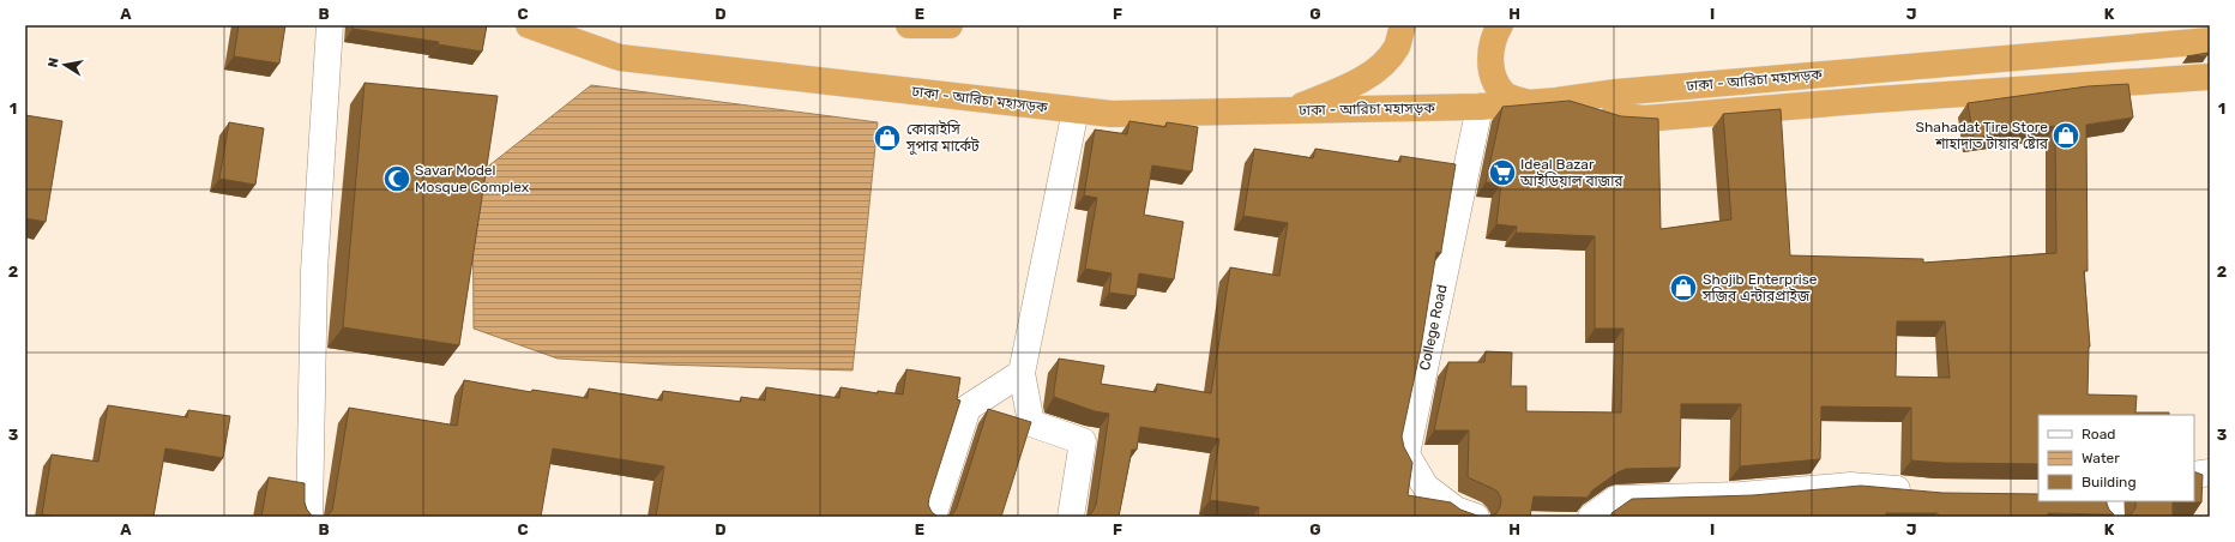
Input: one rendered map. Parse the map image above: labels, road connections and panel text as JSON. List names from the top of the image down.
{
  "streets": {
    "highway": ["ঢাকা - আরিচা মহাসড়ক"],
    "street": ["College Road"]
  },
  "crossings": [
    ["ঢাকা - আরিচা মহাসড়ক", "College Road"]
  ],
  "places": {
    "shop": ["Shahadat Tire Store শাহাদাত টায়ার ষ্টোর", "কোরাইসি সুপার মার্কেট", "Shojib Enterprise সজিব এন্টারপ্রাইজ"],
    "supermarket": ["Ideal Bazar আইডিয়াল বাজার"],
    "mosque": ["Savar Model Mosque Complex"]
  },
  "legend": ["Road", "Water", "Building"],
  "north": "left",
  "grid": {
    "columns": [
      "A",
      "B",
      "C",
      "D",
      "E",
      "F",
      "G",
      "H",
      "I",
      "J",
      "K"
    ],
    "rows": ["1", "2", "3"]
  }
}
